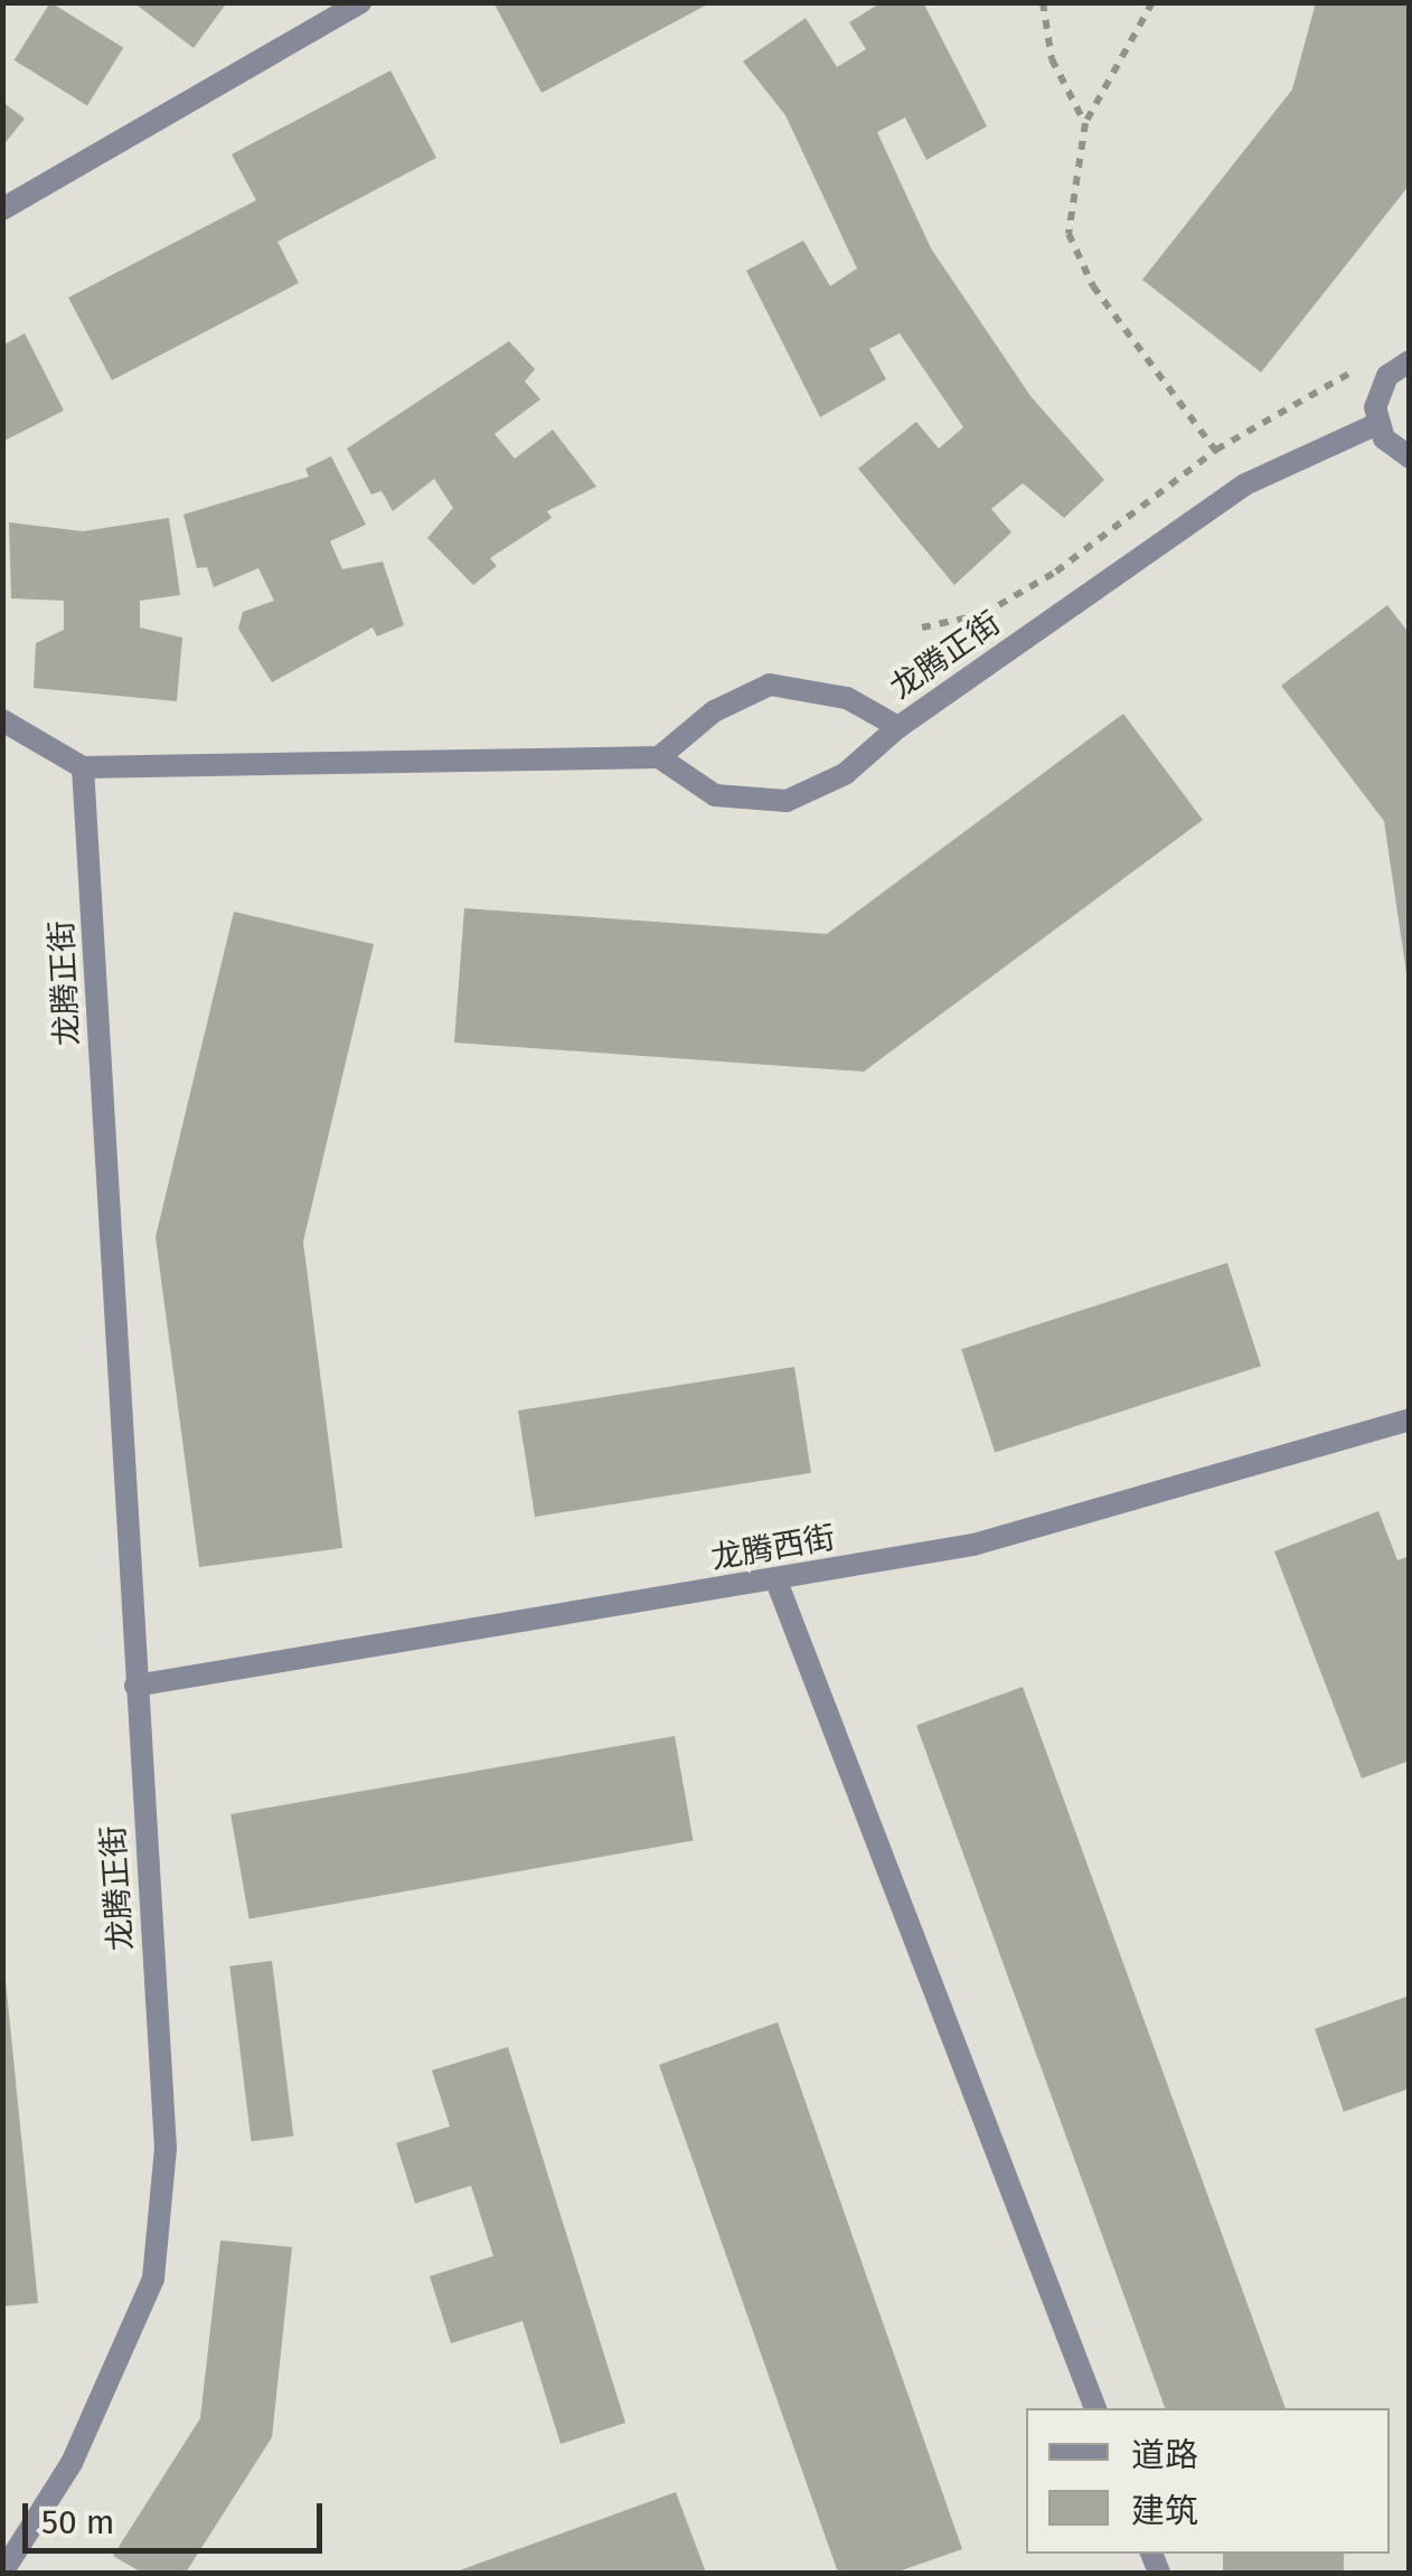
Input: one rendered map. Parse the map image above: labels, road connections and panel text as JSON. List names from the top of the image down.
{
  "streets": {
    "street": ["龙腾正街", "龙腾西街"]
  },
  "crossings": [
    ["龙腾正街", "龙腾西街"]
  ],
  "legend": ["道路", "建筑"],
  "scale_bar": "50 m"
}
